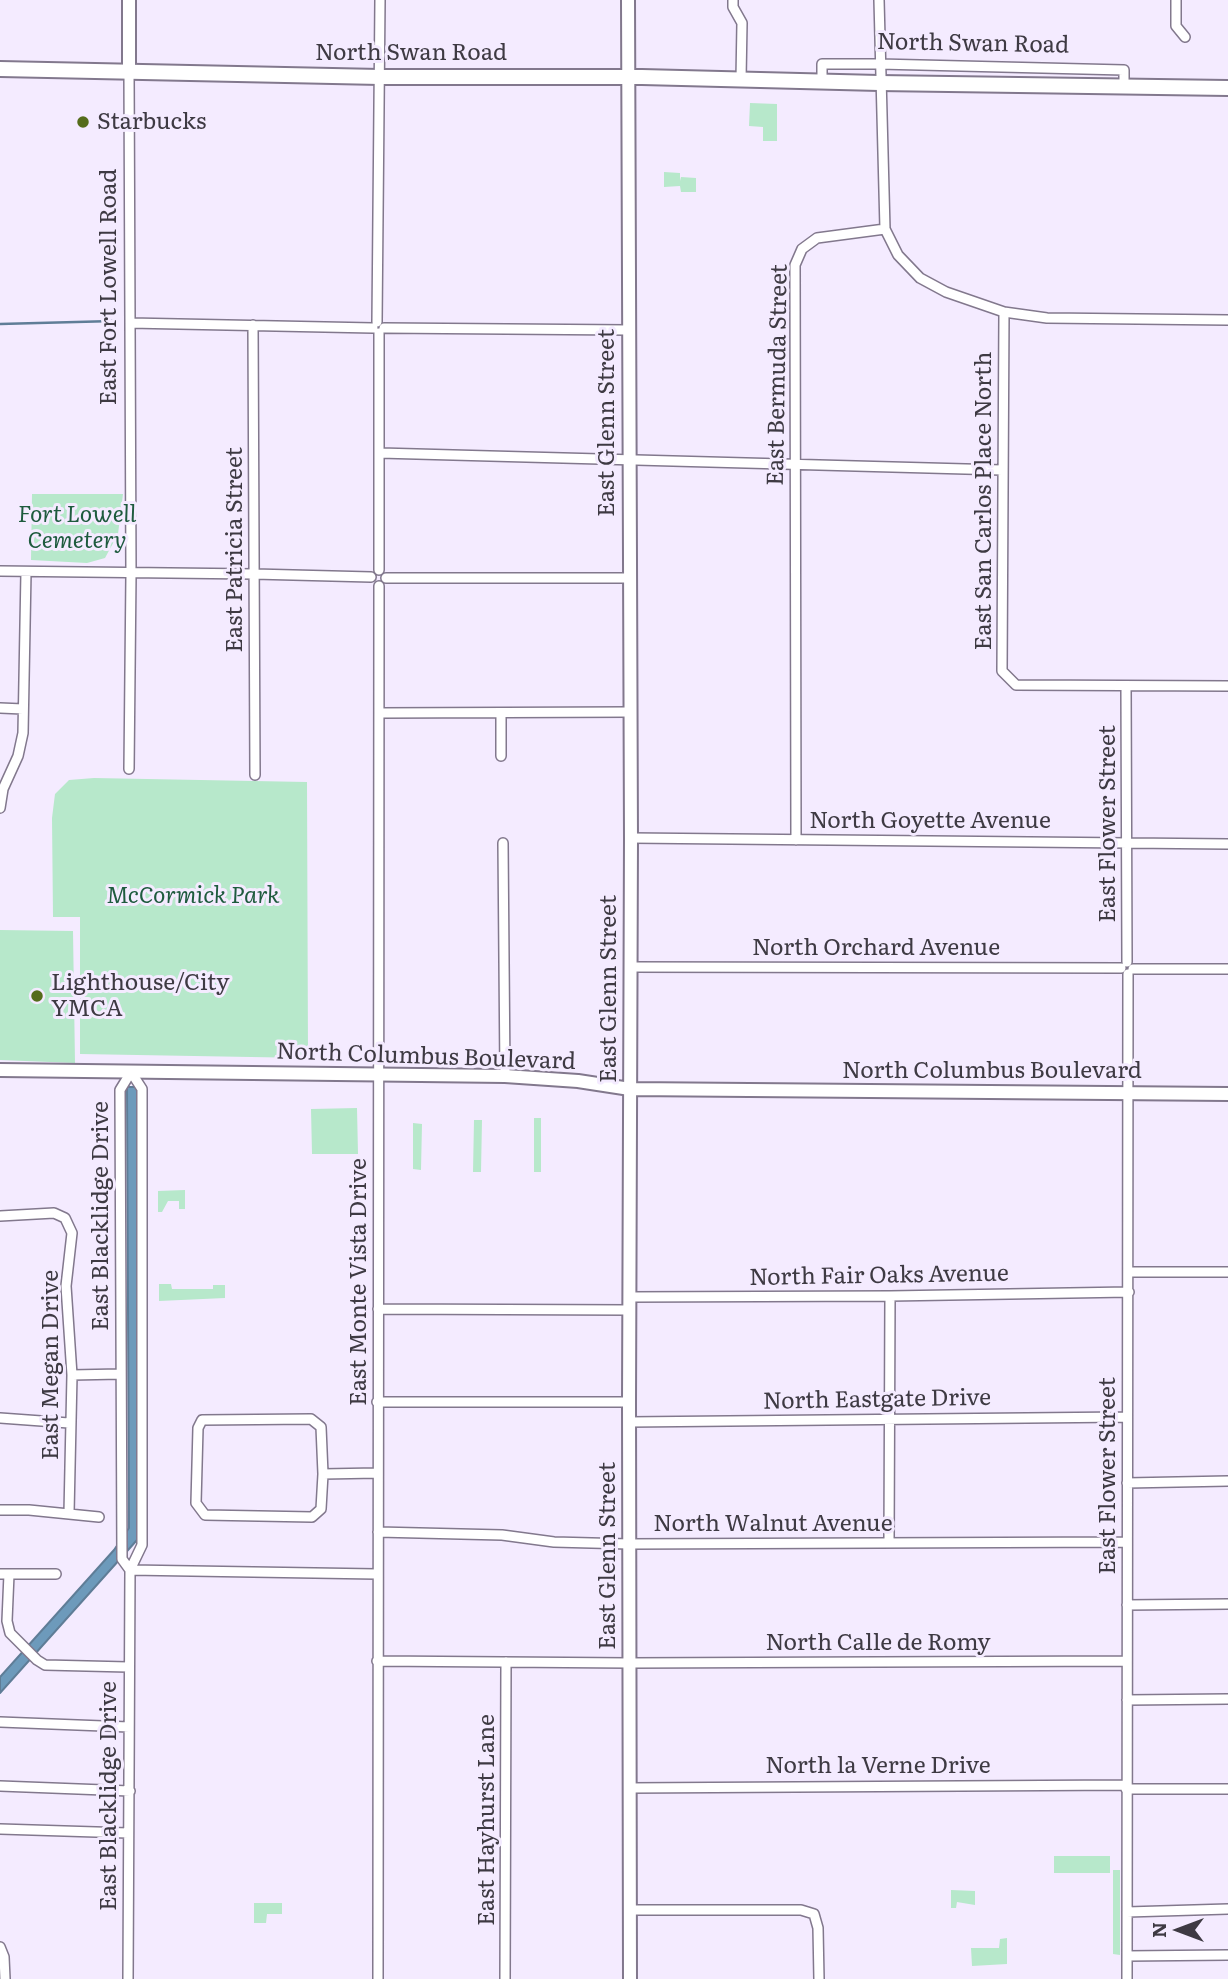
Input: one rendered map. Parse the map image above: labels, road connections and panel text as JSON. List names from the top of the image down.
{
  "streets": {
    "main road": ["North Swan Road"],
    "street": [
      "East Fort Lowell Road",
      "East Bermuda Street",
      "East Glenn Street",
      "East San Carlos Place North",
      "East Patricia Street",
      "North Goyette Avenue",
      "East Flower Street",
      "North Orchard Avenue",
      "North Columbus Boulevard",
      "East Blacklidge Drive",
      "North Fair Oaks Avenue",
      "East Monte Vista Drive",
      "East Megan Drive",
      "North Eastgate Drive",
      "North Walnut Avenue",
      "North Calle de Romy",
      "North la Verne Drive",
      "East Hayhurst Lane"
    ]
  },
  "crossings": [
    ["North Swan Road", "East Fort Lowell Road"],
    ["North Swan Road", "East Glenn Street"],
    ["East Bermuda Street", "North Goyette Avenue"],
    ["East Glenn Street", "North Goyette Avenue"],
    ["East Glenn Street", "North Orchard Avenue"],
    ["East Glenn Street", "North Columbus Boulevard"],
    ["East Glenn Street", "North Fair Oaks Avenue"],
    ["East Glenn Street", "North Eastgate Drive"],
    ["East Glenn Street", "North Walnut Avenue"],
    ["East Glenn Street", "North Calle de Romy"],
    ["East Glenn Street", "North la Verne Drive"],
    ["East San Carlos Place North", "East Flower Street"],
    ["North Goyette Avenue", "East Flower Street"],
    ["East Flower Street", "North Orchard Avenue"],
    ["East Flower Street", "North Columbus Boulevard"],
    ["East Flower Street", "North Fair Oaks Avenue"],
    ["East Flower Street", "North Eastgate Drive"],
    ["East Flower Street", "North Walnut Avenue"],
    ["East Flower Street", "North Calle de Romy"],
    ["East Flower Street", "North la Verne Drive"],
    ["North Columbus Boulevard", "East Blacklidge Drive"],
    ["North Columbus Boulevard", "East Monte Vista Drive"],
    ["North Fair Oaks Avenue", "East Monte Vista Drive"],
    ["East Monte Vista Drive", "North Walnut Avenue"],
    ["East Monte Vista Drive", "North Calle de Romy"],
    ["North Calle de Romy", "East Hayhurst Lane"]
  ],
  "parks": ["Fort Lowell Cemetery", "McCormick Park"],
  "places": ["Starbucks", "Lighthouse/City YMCA"],
  "north": "left"
}
